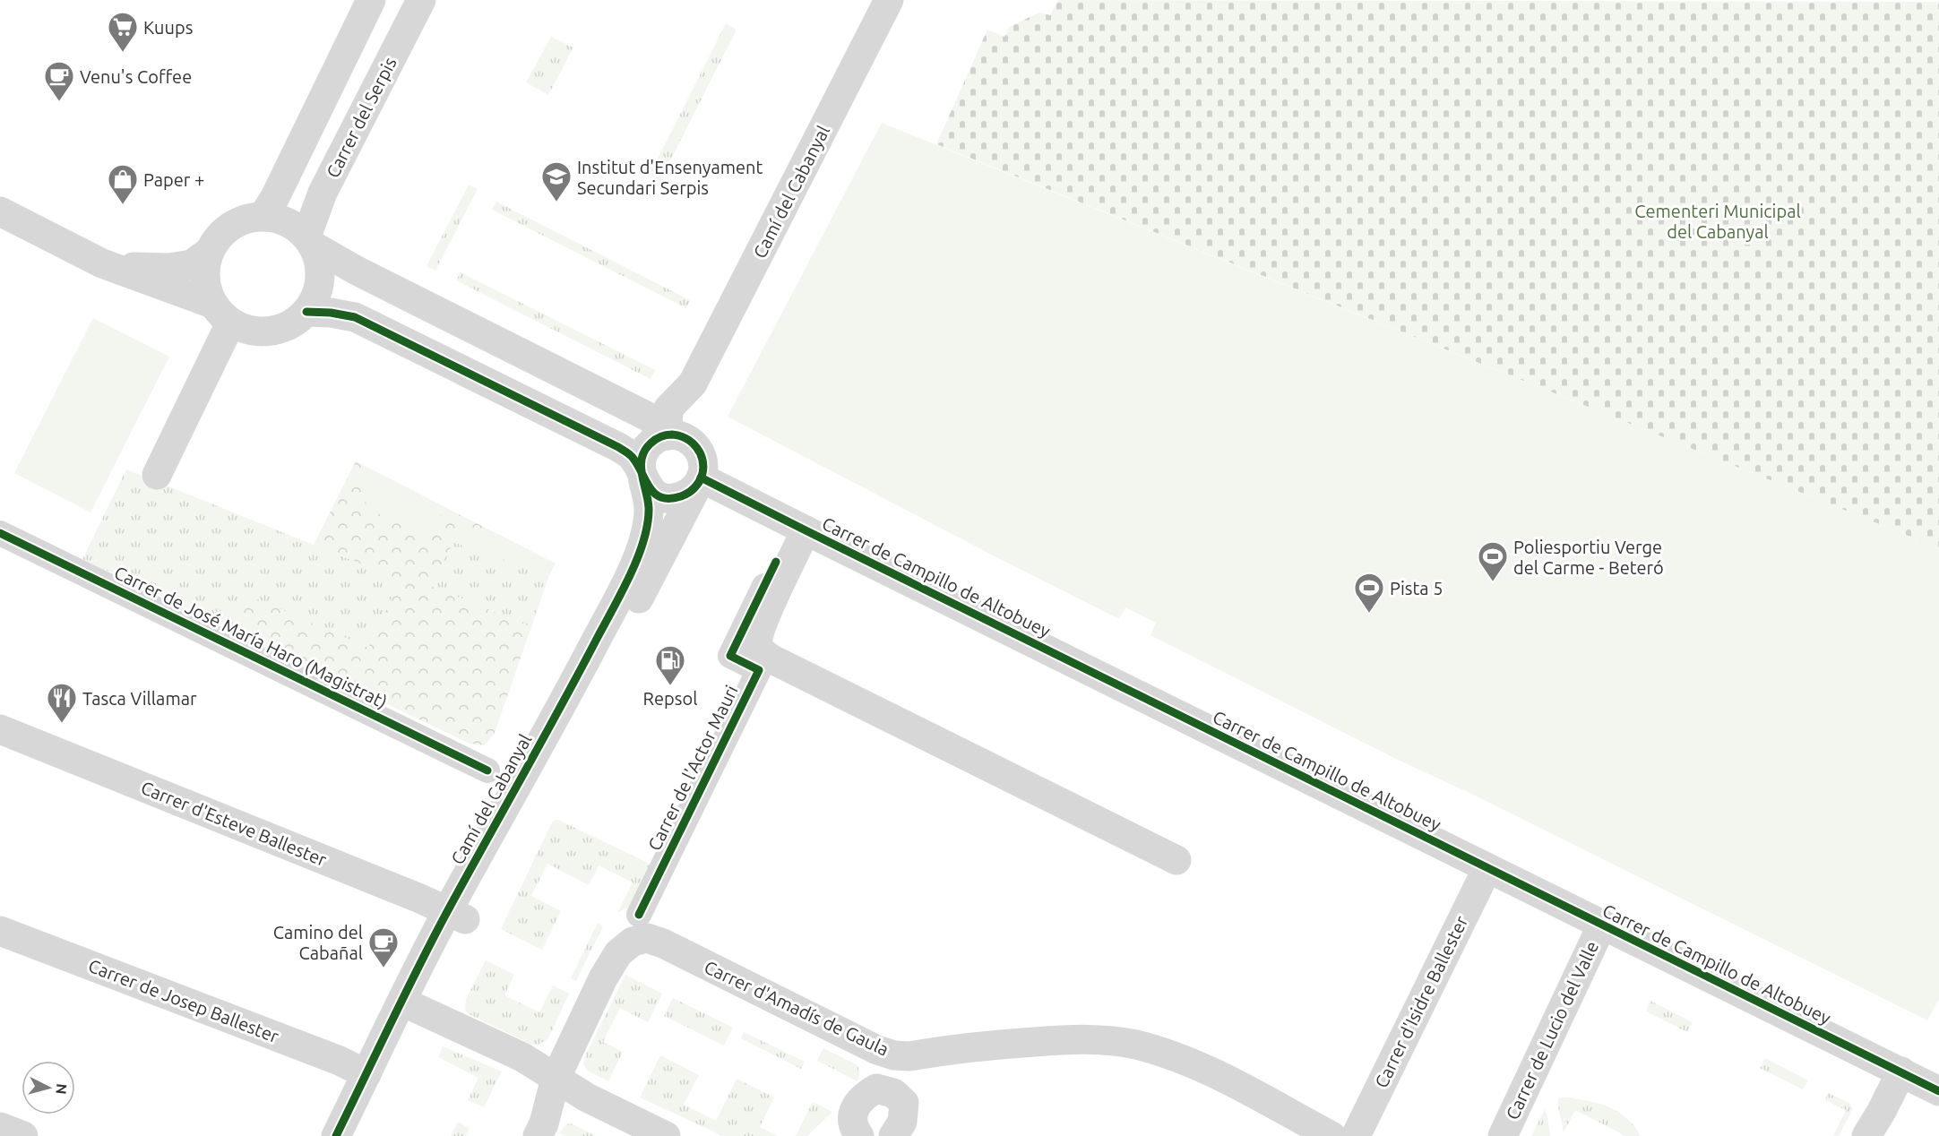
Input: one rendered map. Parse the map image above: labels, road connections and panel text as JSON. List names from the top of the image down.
{
  "streets": {
    "street": [
      "Carrer del Serpis",
      "Camí del Cabanyal",
      "Carrer de Campillo de Altobuey",
      "Carrer de José María Haro (Magistrat)",
      "Carrer de l'Actor Mauri",
      "Carrer d'Esteve Ballester",
      "Carrer de Josep Ballester",
      "Carrer d'Isidre Ballester",
      "Carrer d'Amadís de Gaula",
      "Carrer de Lucio del Valle"
    ]
  },
  "crossings": [
    ["Camí del Cabanyal", "Carrer de Campillo de Altobuey"],
    ["Camí del Cabanyal", "Carrer d'Esteve Ballester"],
    ["Camí del Cabanyal", "Carrer de Josep Ballester"],
    ["Carrer de Campillo de Altobuey", "Carrer d'Isidre Ballester"],
    ["Carrer de Campillo de Altobuey", "Carrer de Lucio del Valle"],
    ["Carrer de l'Actor Mauri", "Carrer d'Amadís de Gaula"]
  ],
  "parks": ["Cementeri Municipal del Cabanyal"],
  "places": {
    "supermarket": ["Kuups"],
    "cafe": ["Venu's Coffee", "Camino del Cabañal"],
    "school or university": ["Institut d'Ensenyament Secundari Serpis"],
    "shop": ["Paper +"],
    "sports": ["Poliesportiu Verge del Carme - Beteró", "Pista 5"],
    "fuel station": ["Repsol"],
    "restaurant": ["Tasca Villamar"]
  },
  "north": "right"
}
